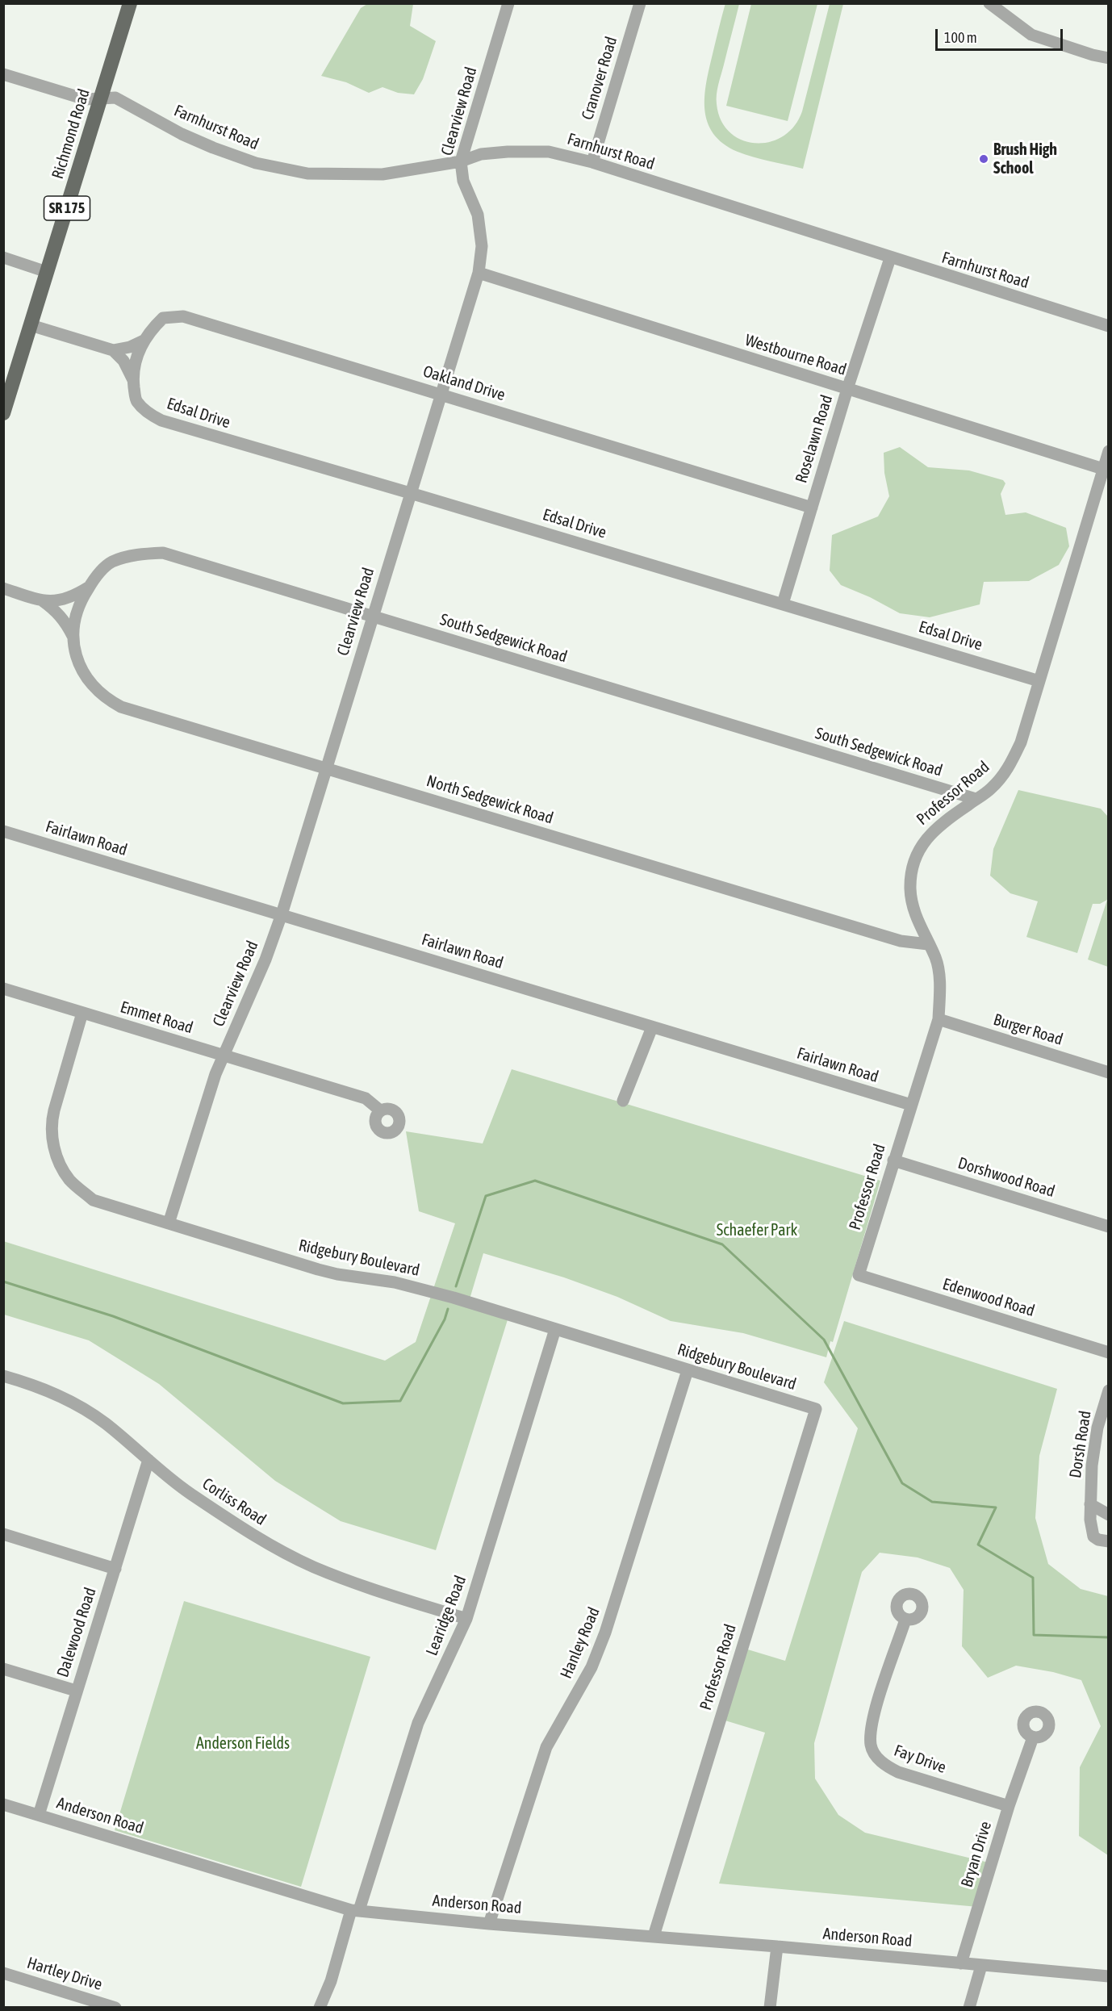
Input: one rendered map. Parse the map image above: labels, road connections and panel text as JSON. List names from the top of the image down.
{
  "streets": {
    "main road": ["Richmond Road", "SR 175"],
    "street": [
      "Cranover Road",
      "Clearview Road",
      "Farnhurst Road",
      "Westbourne Road",
      "Oakland Drive",
      "Edsal Drive",
      "Roselawn Road",
      "South Sedgewick Road",
      "Professor Road",
      "North Sedgewick Road",
      "Fairlawn Road",
      "Emmet Road",
      "Burger Road",
      "Dorshwood Road",
      "Ridgebury Boulevard",
      "Edenwood Road",
      "Dorsh Road",
      "Corliss Road",
      "Learidge Road",
      "Dalewood Road",
      "Hanley Road",
      "Fay Drive",
      "Anderson Road",
      "Bryan Drive",
      "Hartley Drive"
    ]
  },
  "crossings": [
    ["Cranover Road", "Farnhurst Road"],
    ["Clearview Road", "Farnhurst Road"],
    ["Clearview Road", "Westbourne Road"],
    ["Clearview Road", "Oakland Drive"],
    ["Clearview Road", "Edsal Drive"],
    ["Clearview Road", "South Sedgewick Road"],
    ["Clearview Road", "North Sedgewick Road"],
    ["Clearview Road", "Fairlawn Road"],
    ["Clearview Road", "Emmet Road"],
    ["Clearview Road", "Ridgebury Boulevard"],
    ["Farnhurst Road", "Richmond Road"],
    ["Farnhurst Road", "Roselawn Road"],
    ["Westbourne Road", "Roselawn Road"],
    ["Westbourne Road", "Professor Road"],
    ["Oakland Drive", "Edsal Drive"],
    ["Oakland Drive", "Roselawn Road"],
    ["Edsal Drive", "Roselawn Road"],
    ["Edsal Drive", "Professor Road"],
    ["South Sedgewick Road", "Professor Road"],
    ["South Sedgewick Road", "North Sedgewick Road"],
    ["Professor Road", "North Sedgewick Road"],
    ["Professor Road", "Fairlawn Road"],
    ["Professor Road", "Burger Road"],
    ["Professor Road", "Dorshwood Road"],
    ["Professor Road", "Ridgebury Boulevard"],
    ["Professor Road", "Edenwood Road"],
    ["Professor Road", "Anderson Road"],
    ["Emmet Road", "Ridgebury Boulevard"],
    ["Ridgebury Boulevard", "Learidge Road"],
    ["Ridgebury Boulevard", "Hanley Road"],
    ["Corliss Road", "Learidge Road"],
    ["Corliss Road", "Dalewood Road"],
    ["Learidge Road", "Anderson Road"],
    ["Dalewood Road", "Anderson Road"],
    ["Hanley Road", "Anderson Road"],
    ["Fay Drive", "Bryan Drive"],
    ["Anderson Road", "Bryan Drive"]
  ],
  "parks": ["Schaefer Park", "Anderson Fields"],
  "places": ["Brush High School"],
  "scale_bar": "100 m"
}
